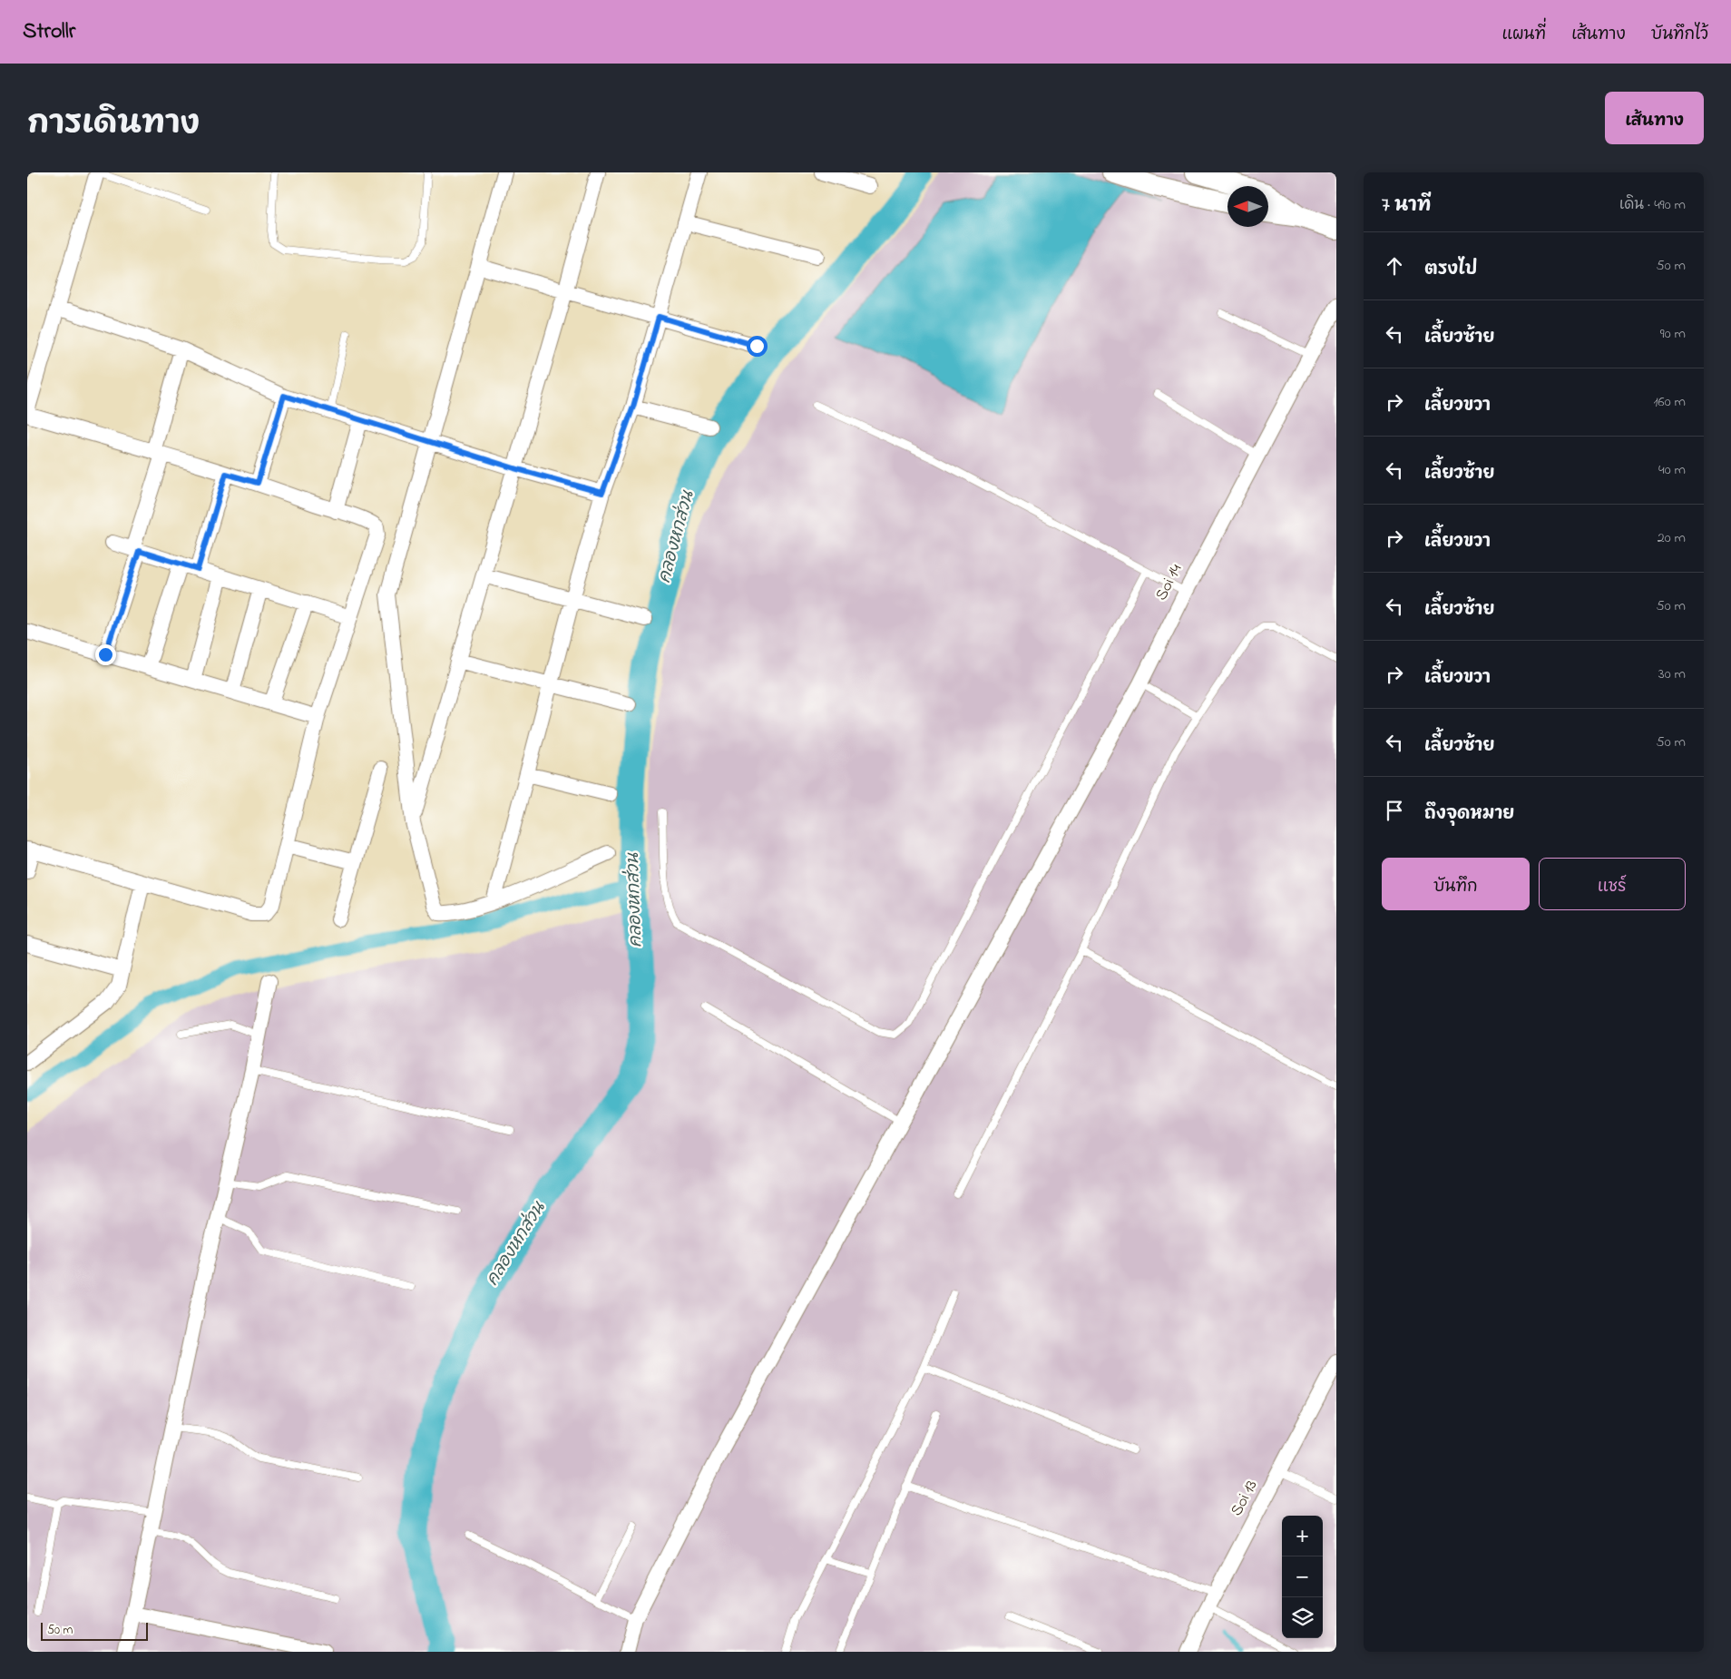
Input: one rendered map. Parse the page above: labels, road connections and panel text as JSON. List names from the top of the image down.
{
  "streets": {
    "street": ["Soi 14", "Soi 13"]
  },
  "water": ["คลองหกส่วน"],
  "scale_bar": "50 m",
  "north": "left",
  "page": {
    "header": "Strollr",
    "nav": ["แผนที่", "เส้นทาง", "บันทึกไว้"],
    "title": "การเดินทาง",
    "buttons": [
      "เส้นทาง",
      ["บันทึก", "แชร์"]
    ],
    "heading": ["7 นาที", "เดิน · 490 m"],
    "list": [
      ["ตรงไป", "50 m"],
      ["เลี้ยวซ้าย", "90 m"],
      ["เลี้ยวขวา", "160 m"],
      ["เลี้ยวซ้าย", "40 m"],
      ["เลี้ยวขวา", "20 m"],
      ["เลี้ยวซ้าย", "50 m"],
      ["เลี้ยวขวา", "30 m"],
      ["เลี้ยวซ้าย", "50 m"],
      "ถึงจุดหมาย"
    ],
    "map_buttons": ["+", "−"],
    "scale": "50 m"
  }
}
